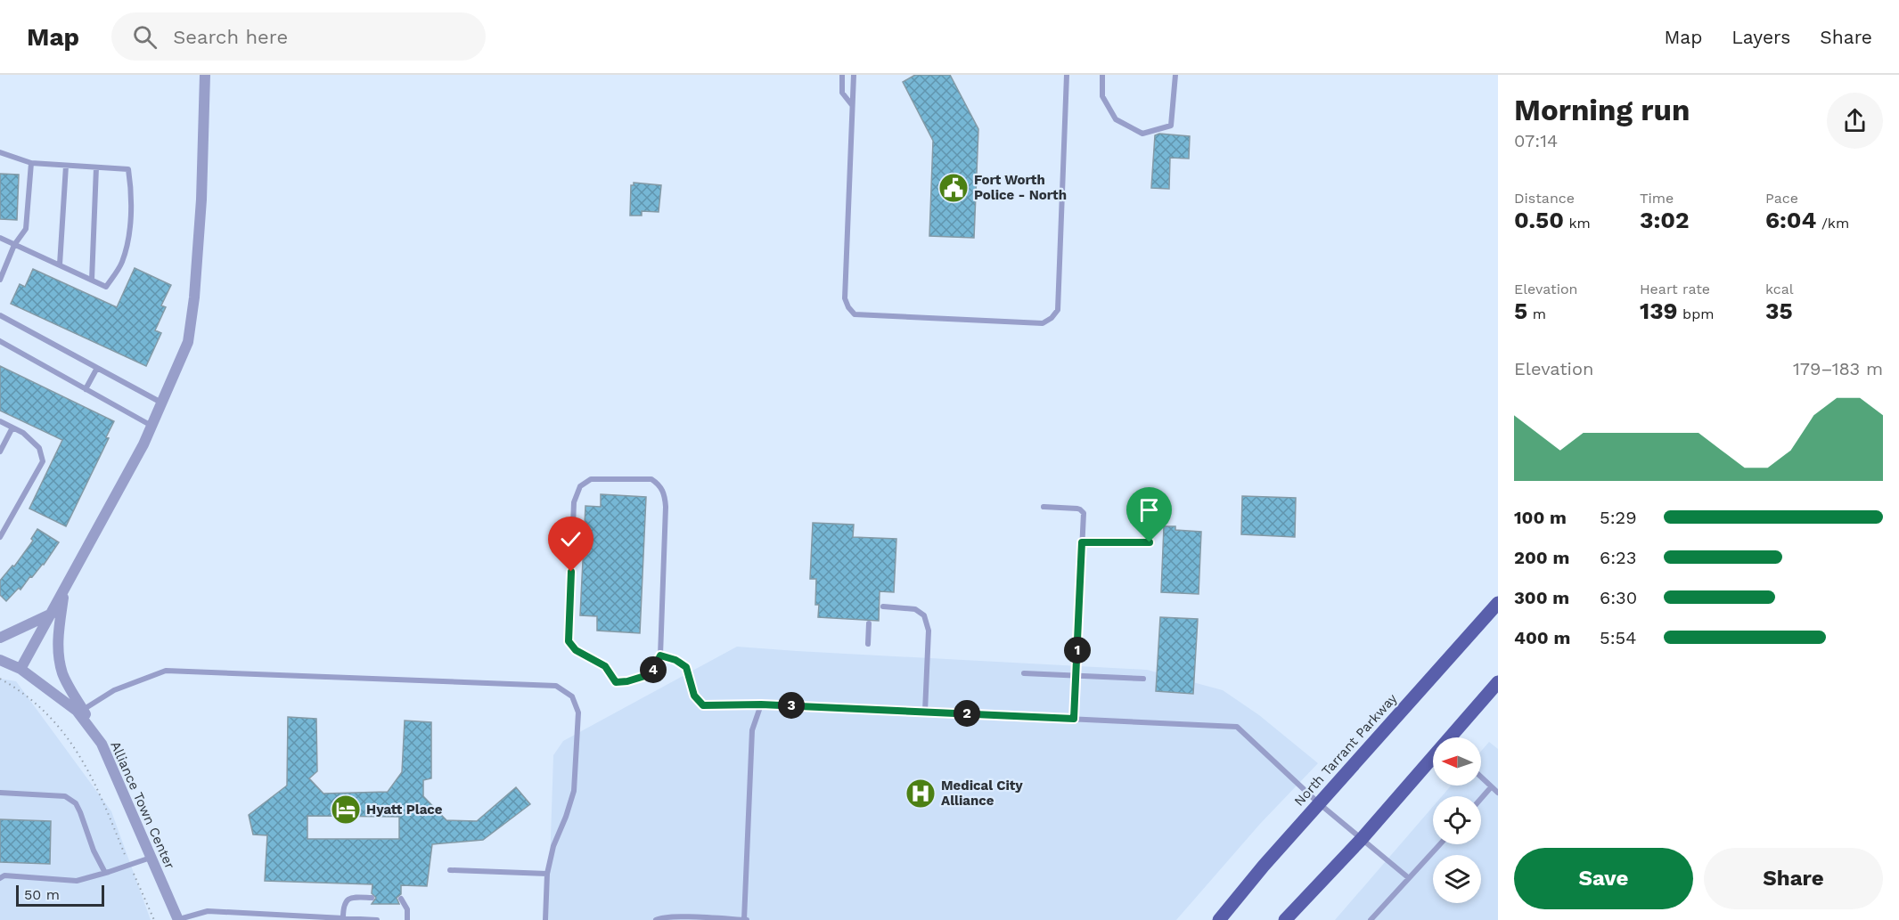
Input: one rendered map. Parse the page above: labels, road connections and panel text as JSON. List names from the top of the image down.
{
  "streets": {
    "main road": ["North Tarrant Parkway"],
    "street": ["Alliance Town Center"]
  },
  "places": {
    "public building": ["Fort Worth Police - North"],
    "hospital": ["Medical City Alliance"],
    "hotel": ["Hyatt Place"]
  },
  "scale_bar": "50 m",
  "north": "left",
  "page": {
    "header": "Map",
    "search": "Search here",
    "nav": ["Map", "Layers", "Share"],
    "heading": ["Morning run", "07:14"],
    "stats": [
      ["Distance", "0.50 km"],
      ["Time", "3:02"],
      ["Pace", "6:04 /km"],
      ["Elevation", "5 m"],
      ["Heart rate", "139 bpm"],
      ["kcal", "35"]
    ],
    "chart": ["Elevation", "179–183 m"],
    "list": [
      {
        "name": "100 m",
        "note": "5:29"
      },
      {
        "name": "200 m",
        "note": "6:23"
      },
      {
        "name": "300 m",
        "note": "6:30"
      },
      {
        "name": "400 m",
        "note": "5:54"
      }
    ],
    "pins": [
      "1",
      "4",
      "3",
      "2"
    ],
    "buttons": ["Save", "Share"],
    "scale": "50 m"
  }
}
